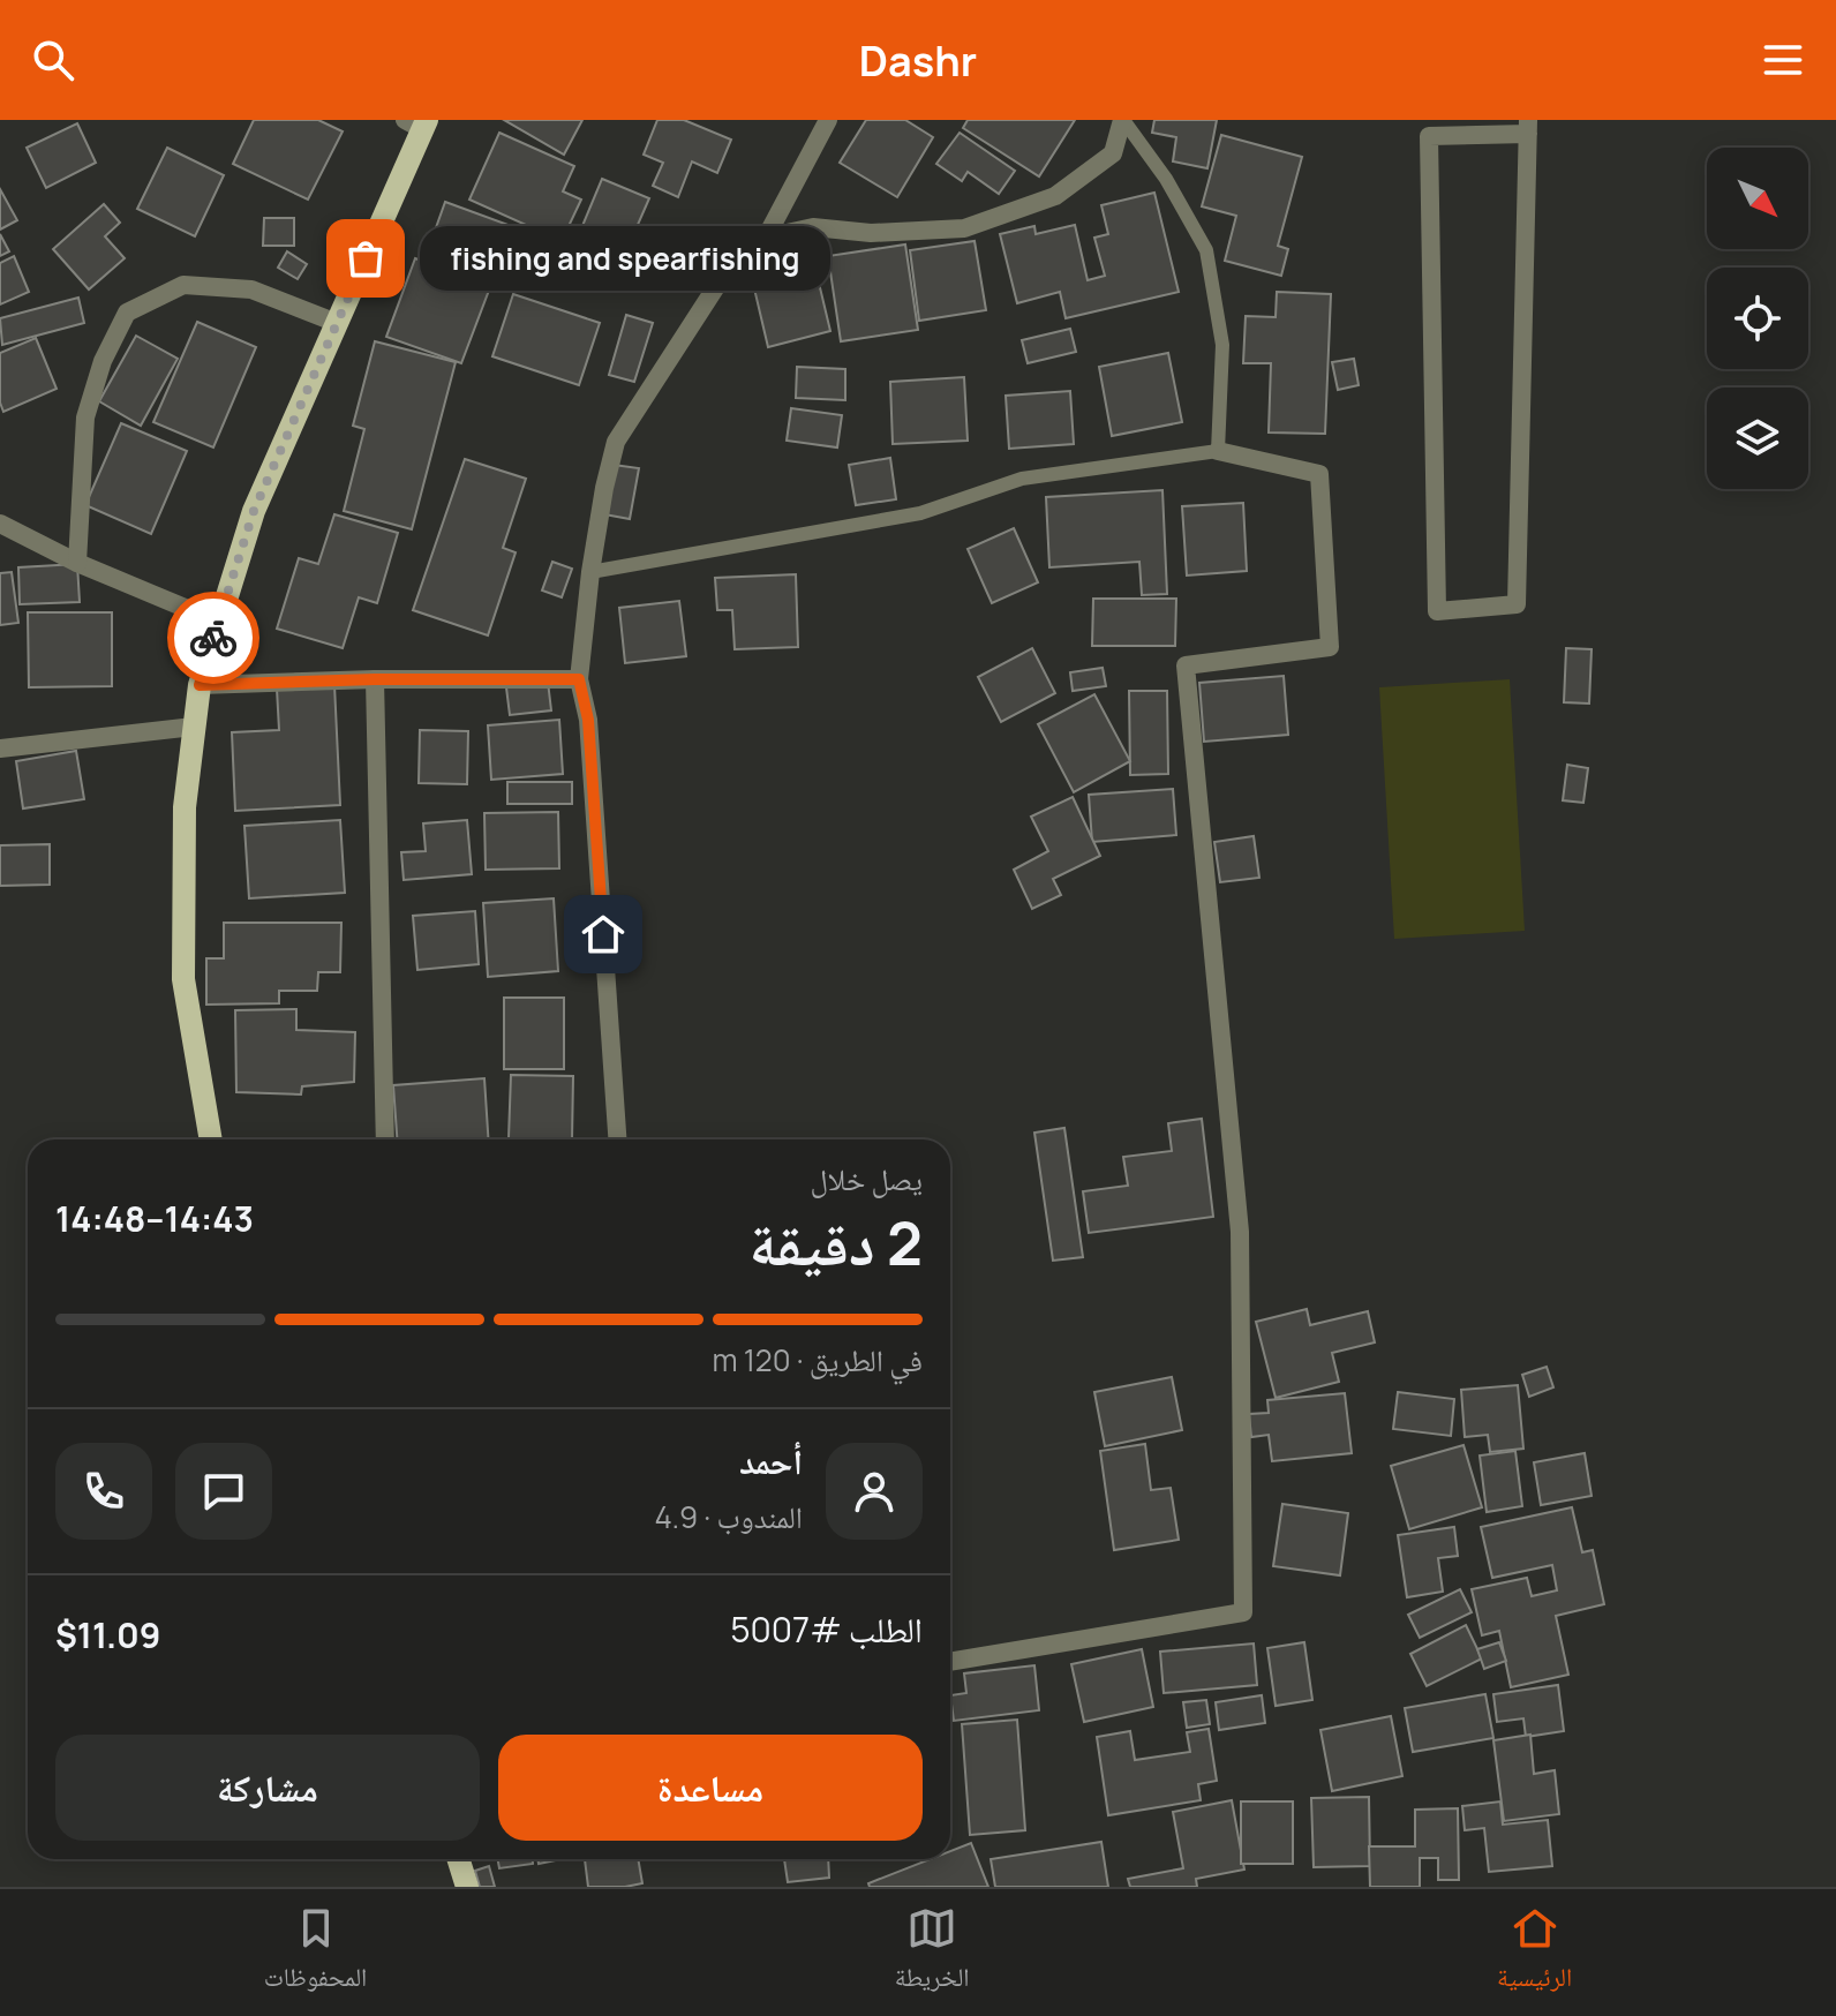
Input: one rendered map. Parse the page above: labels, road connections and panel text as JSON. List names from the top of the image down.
{
  "places": ["fishing and spearfishing"],
  "north": "bottom right",
  "page": {
    "header": "Dashr",
    "bubble": "fishing and spearfishing",
    "heading": ["2 دقيقة", "يصل خلال", "14:43–14:48"],
    "panel": [
      "أحمد",
      "المندوب · 4.9",
      "الطلب #5007",
      "$11.09"
    ],
    "bar": "في الطريق · 120 m",
    "buttons": ["مساعدة", "مشاركة"],
    "tabs": ["الرئيسية", "الخريطة", "المحفوظات"]
  }
}
